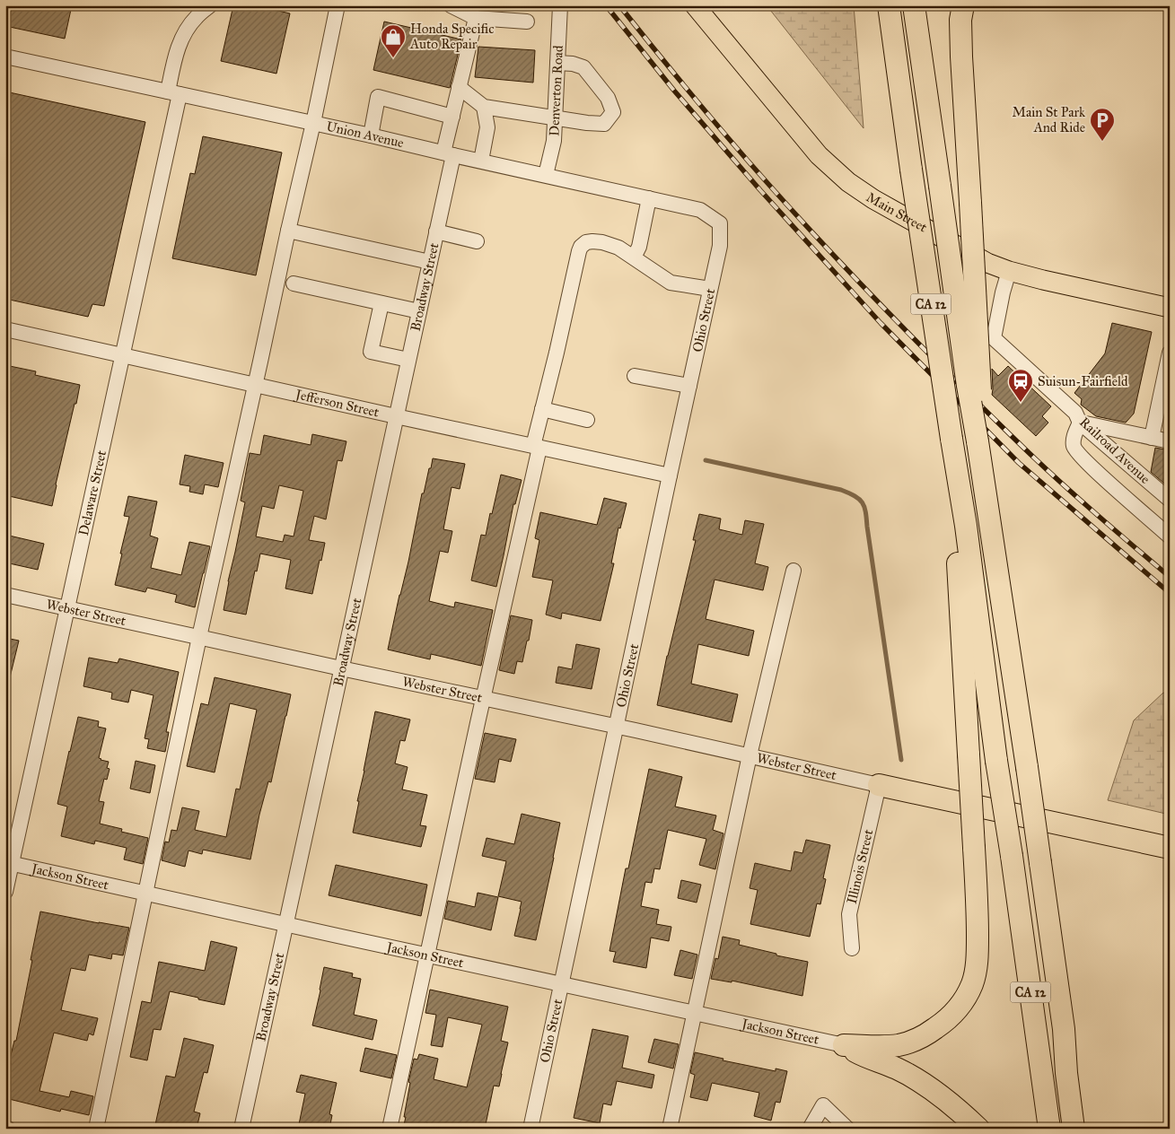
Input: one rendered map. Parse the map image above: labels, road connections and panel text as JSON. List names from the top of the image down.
{
  "streets": {
    "highway": ["CA 12"],
    "main road": ["Main Street"],
    "street": [
      "Denverton Road",
      "Union Avenue",
      "Broadway Street",
      "Ohio Street",
      "Jefferson Street",
      "Railroad Avenue",
      "Delaware Street",
      "Webster Street",
      "Illinois Street",
      "Jackson Street"
    ]
  },
  "crossings": [
    ["Denverton Road", "Union Avenue"],
    ["Union Avenue", "Broadway Street"],
    ["Union Avenue", "Ohio Street"],
    ["Union Avenue", "Delaware Street"],
    ["Main Street", "Railroad Avenue"],
    ["Broadway Street", "Jefferson Street"],
    ["Broadway Street", "Webster Street"],
    ["Broadway Street", "Jackson Street"],
    ["Ohio Street", "Jefferson Street"],
    ["Ohio Street", "Webster Street"],
    ["Ohio Street", "Jackson Street"],
    ["Jefferson Street", "Delaware Street"],
    ["Delaware Street", "Webster Street"],
    ["Delaware Street", "Jackson Street"],
    ["Webster Street", "Illinois Street"]
  ],
  "places": {
    "shop": ["Honda Specific Auto Repair"],
    "parking": ["Main St Park And Ride"],
    "station": ["Suisun-Fairfield"]
  }
}
